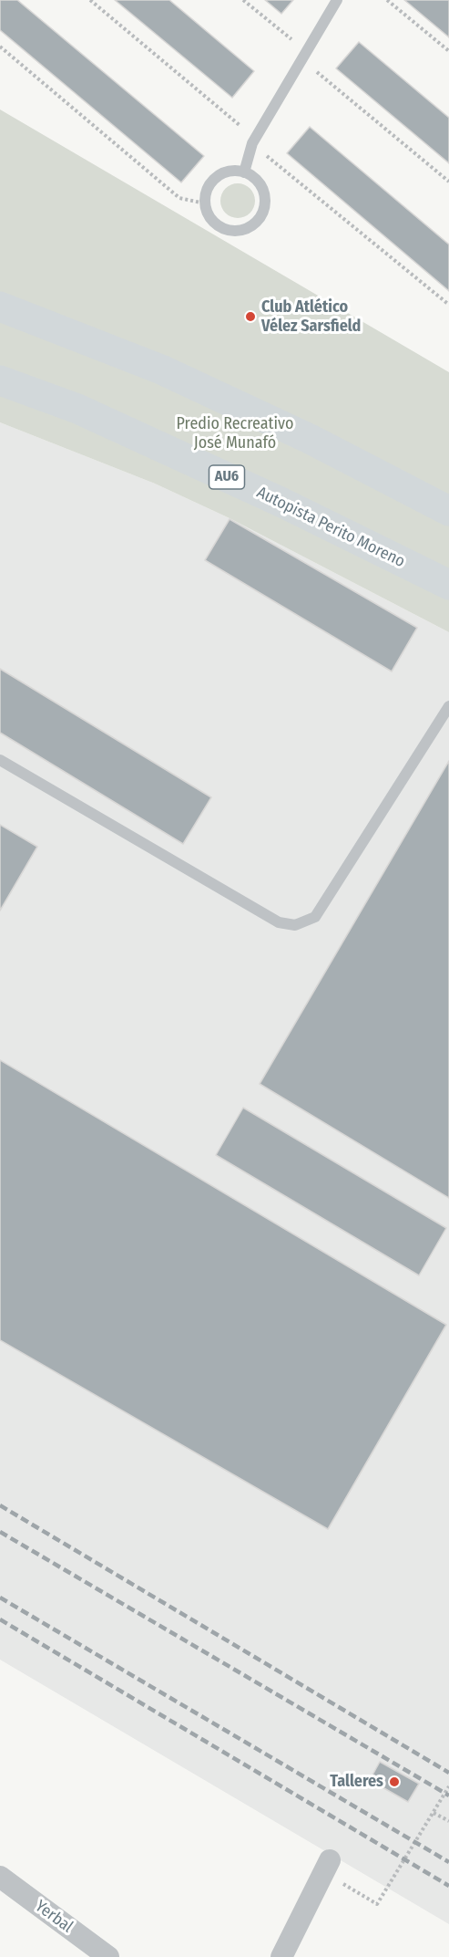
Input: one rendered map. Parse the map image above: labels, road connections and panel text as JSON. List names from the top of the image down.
{
  "streets": {
    "highway": ["AU6", "Autopista Perito Moreno"],
    "street": ["Yerbal"]
  },
  "parks": ["Predio Recreativo José Munafó"],
  "places": ["Club Atlético Vélez Sarsfield", "Talleres"]
}
